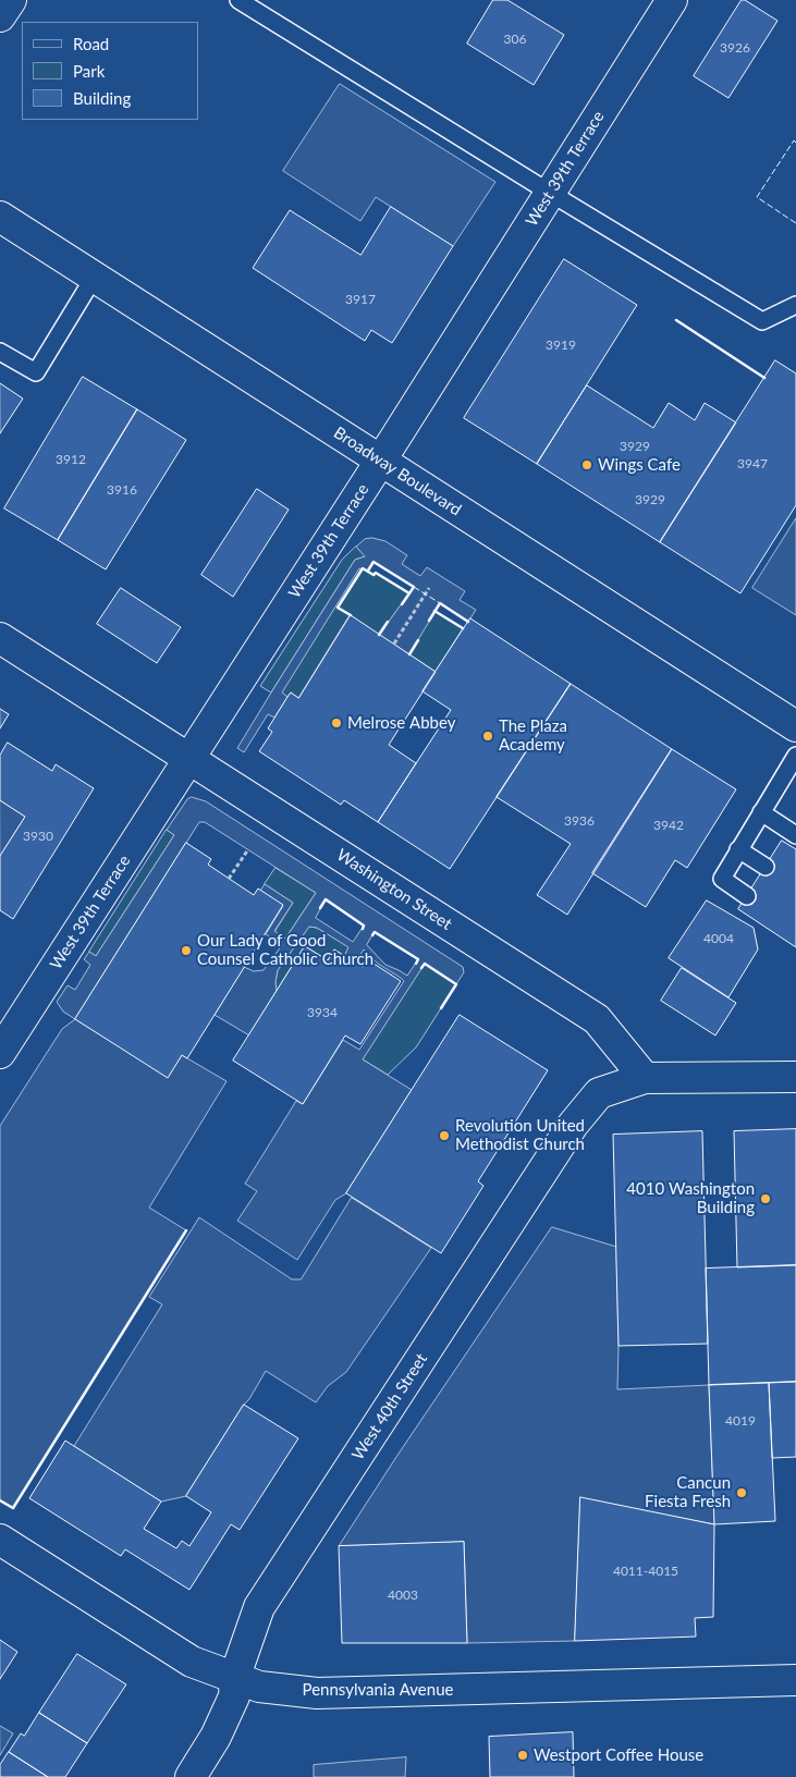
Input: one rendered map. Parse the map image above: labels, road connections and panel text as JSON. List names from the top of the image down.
{
  "streets": {
    "street": [
      "West 39th Terrace",
      "Broadway Boulevard",
      "Washington Street",
      "West 40th Street",
      "Pennsylvania Avenue"
    ]
  },
  "crossings": [
    ["West 39th Terrace", "Broadway Boulevard"],
    ["West 39th Terrace", "Washington Street"],
    ["Washington Street", "West 40th Street"],
    ["West 40th Street", "Pennsylvania Avenue"]
  ],
  "places": [
    "Wings Cafe",
    "Melrose Abbey",
    "The Plaza Academy",
    "Our Lady of Good Counsel Catholic Church",
    "Revolution United Methodist Church",
    "4010 Washington Building",
    "Cancun Fiesta Fresh",
    "Westport Coffee House"
  ],
  "house_numbers": [
    "306",
    "3926",
    "3917",
    "3919",
    "3929",
    "3912",
    "3947",
    "3916",
    "3929",
    "3936",
    "3942",
    "3930",
    "4004",
    "3934",
    "4019",
    "4011-4015",
    "4003"
  ],
  "legend": ["Road", "Park", "Building"]
}
